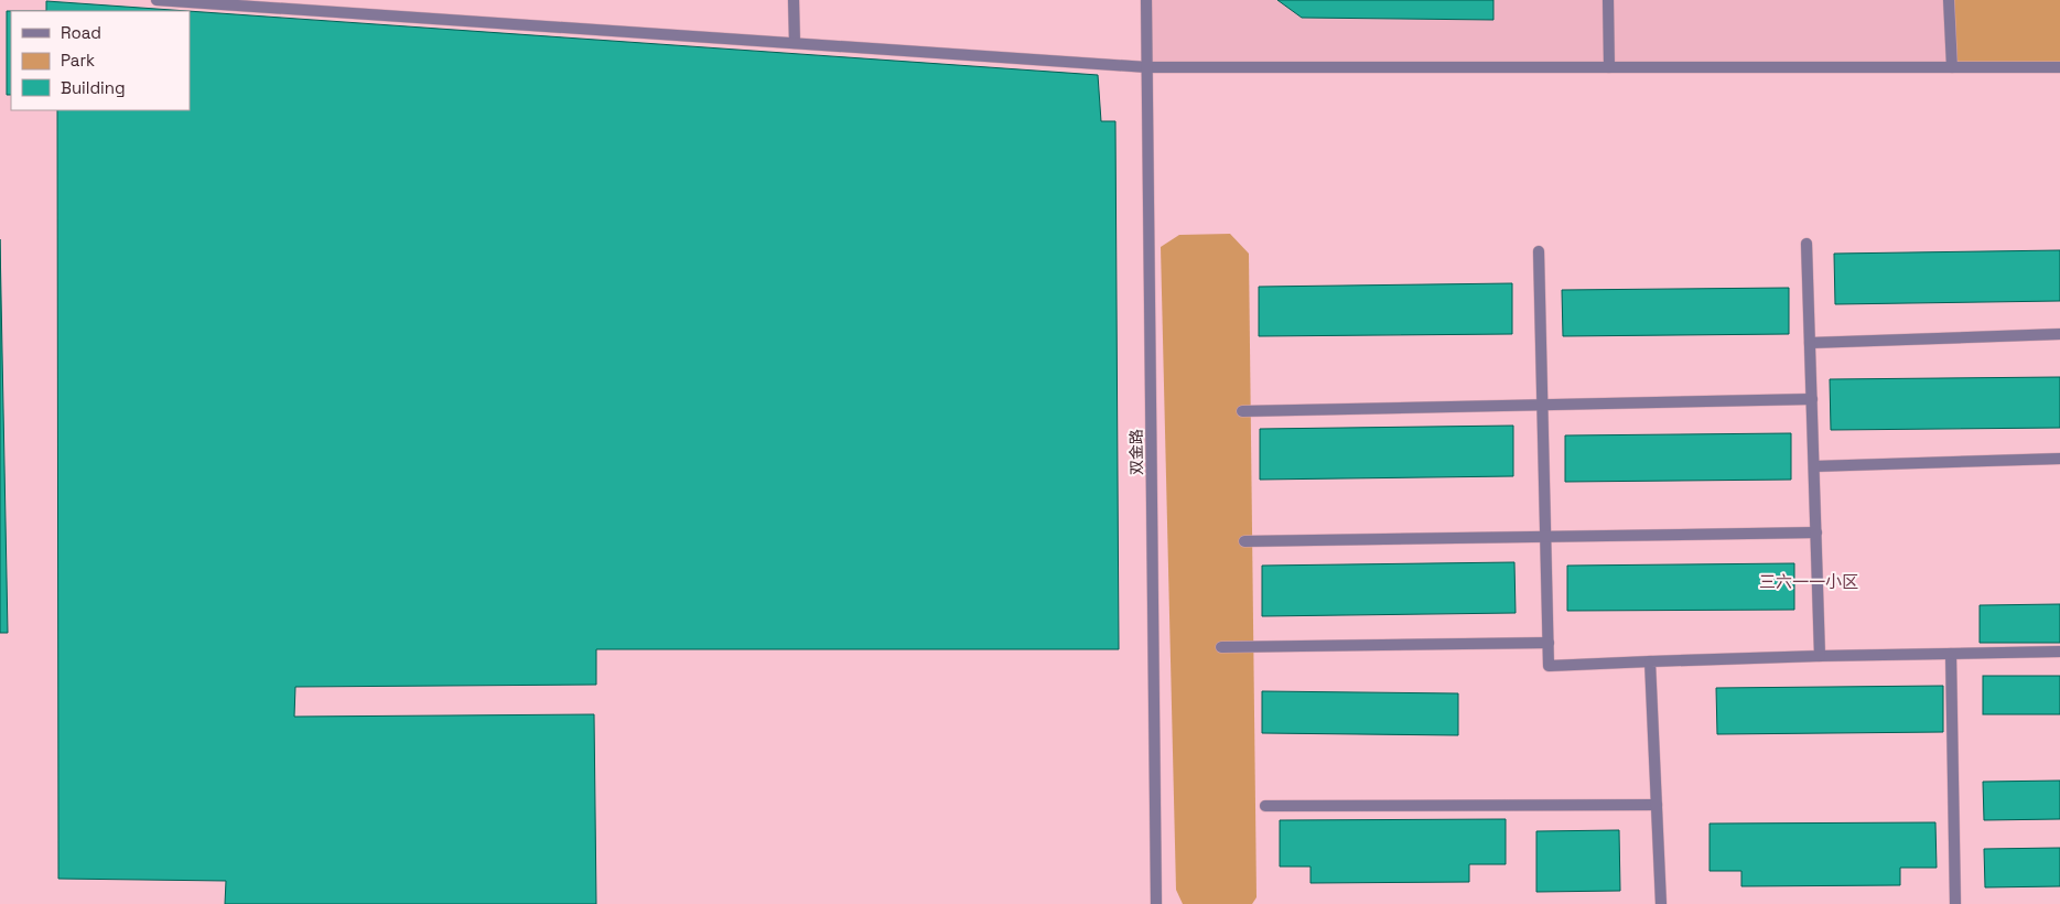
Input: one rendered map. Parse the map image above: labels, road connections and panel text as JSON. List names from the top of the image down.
{
  "streets": {
    "street": ["双金路"]
  },
  "districts": ["三六一一小区"],
  "legend": ["Road", "Park", "Building"]
}
